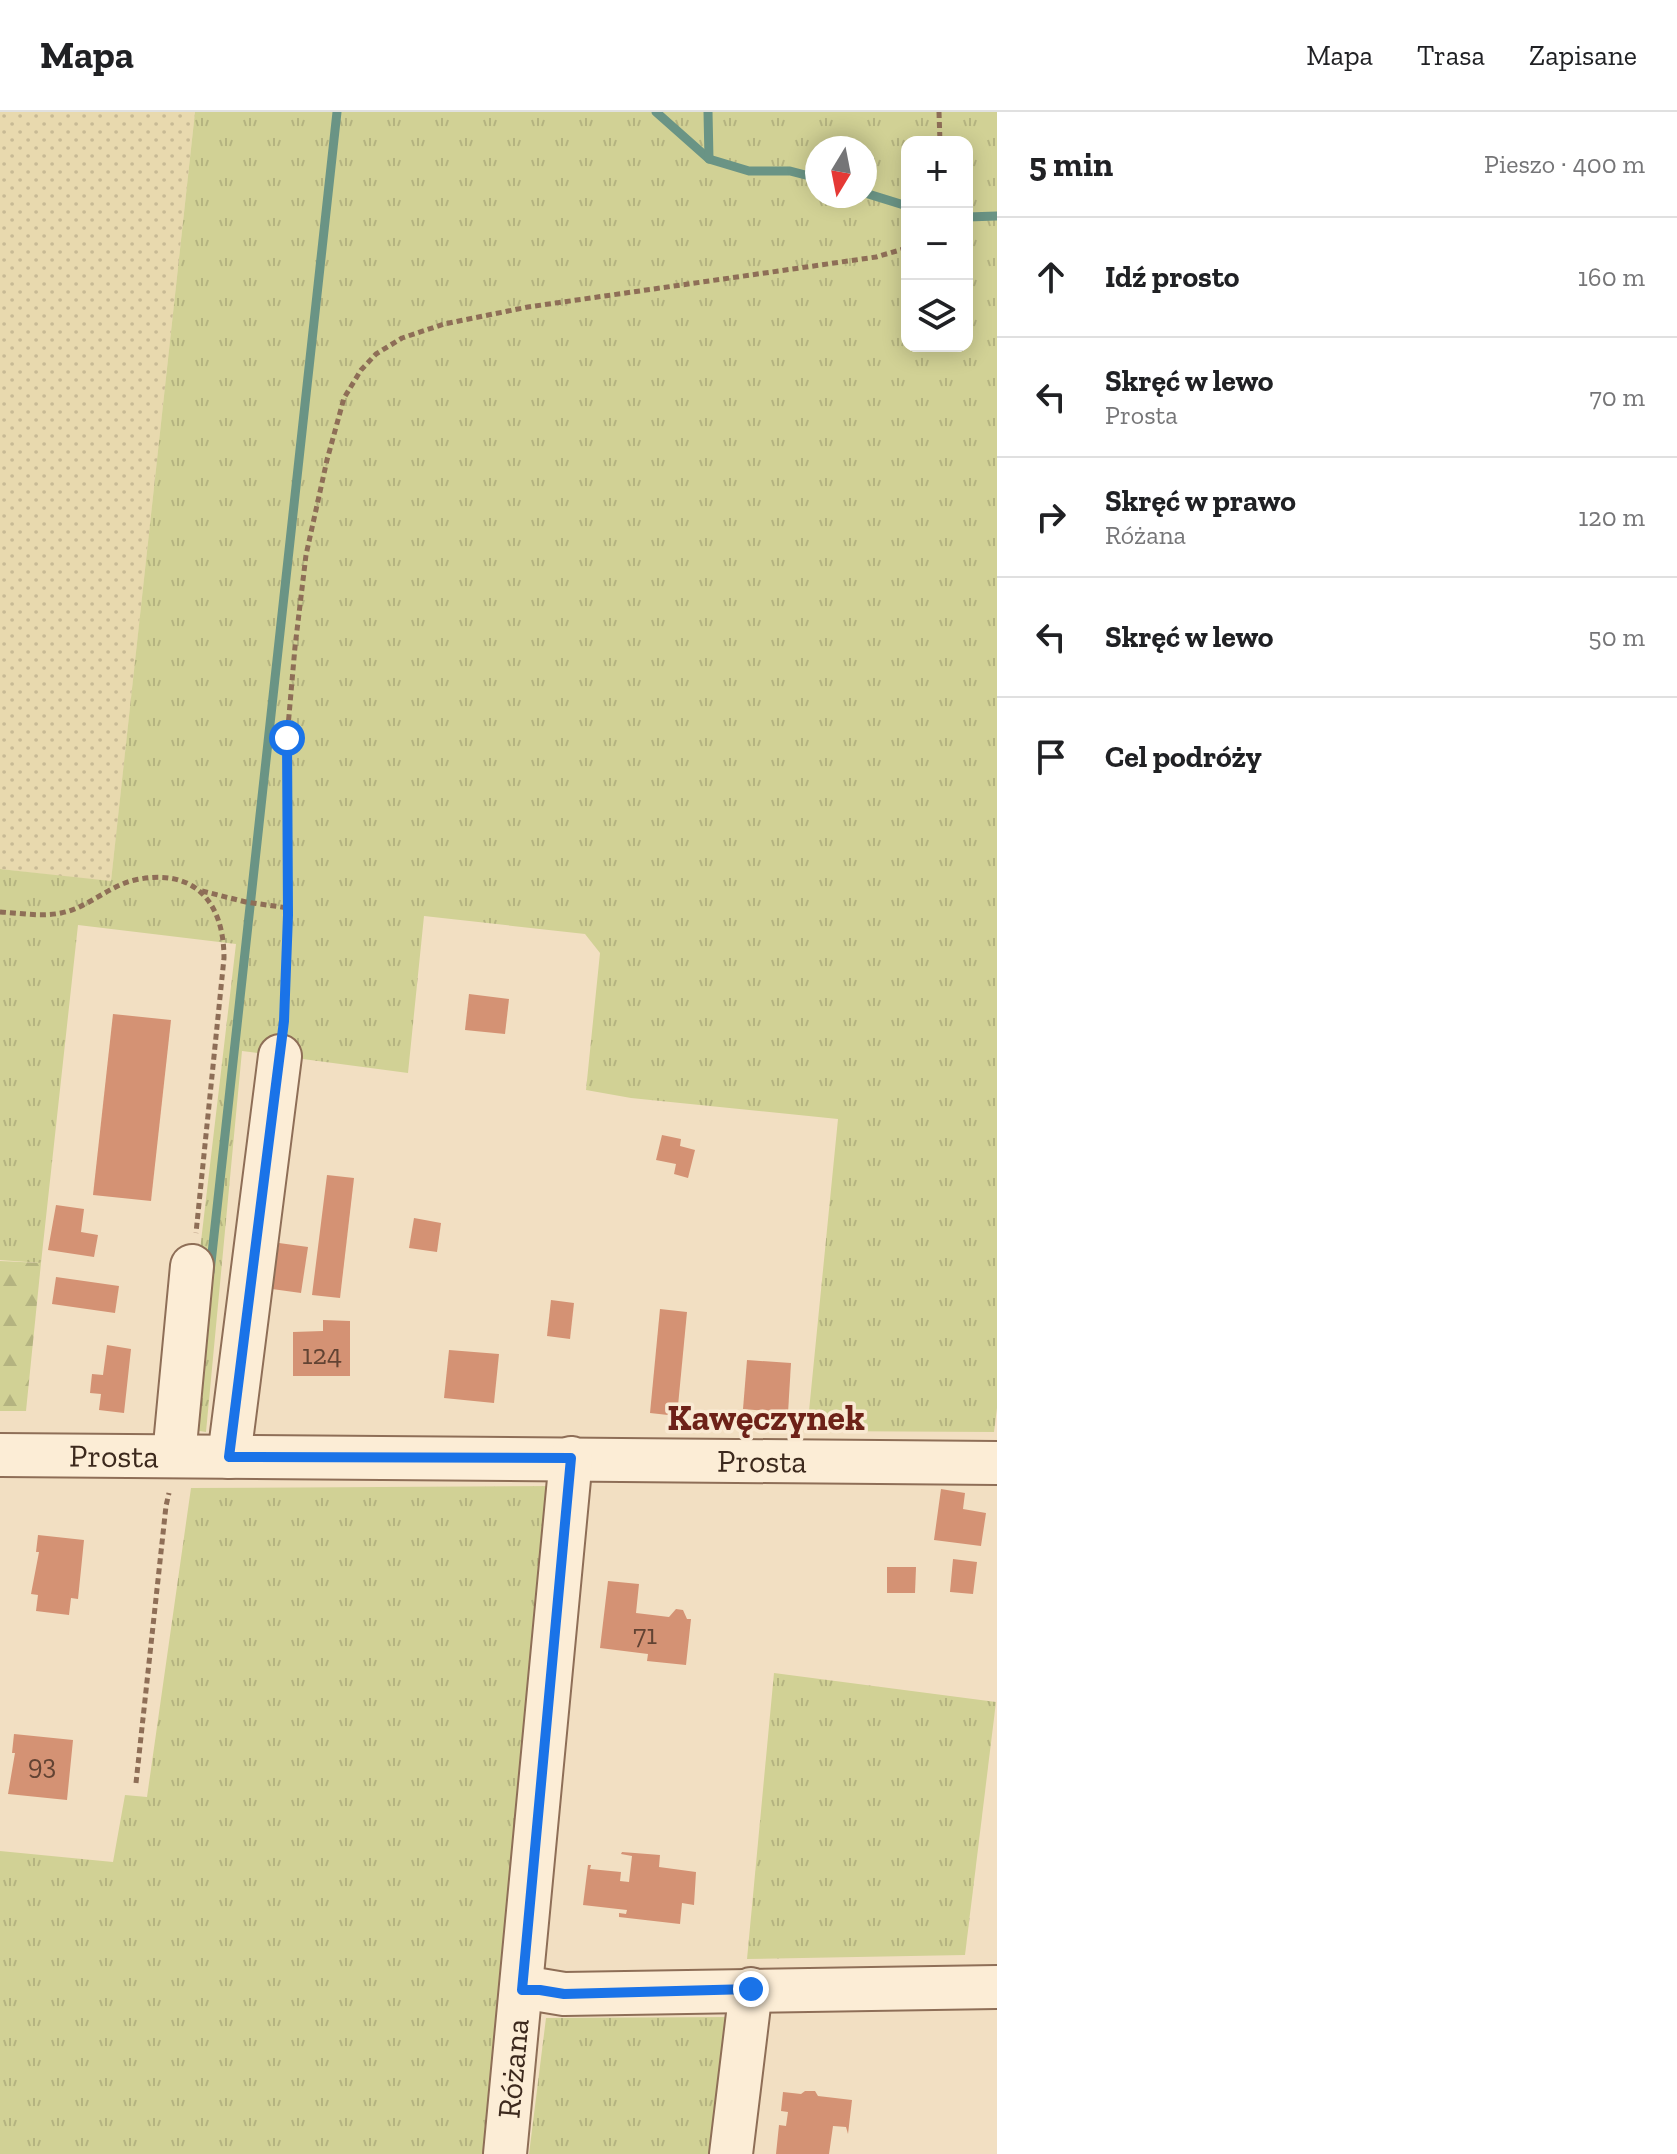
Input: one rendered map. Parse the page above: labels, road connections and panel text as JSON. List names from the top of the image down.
{
  "streets": {
    "street": ["Prosta", "Różana"]
  },
  "crossings": [
    ["Prosta", "Różana"]
  ],
  "districts": ["Kawęczynek"],
  "house_numbers": ["124", "71", "93"],
  "north": "bottom",
  "page": {
    "header": "Mapa",
    "nav": ["Mapa", "Trasa", "Zapisane"],
    "heading": ["5 min", "Pieszo · 400 m"],
    "map_buttons": ["+", "−"],
    "list": [
      ["Idź prosto", "160 m"],
      ["Skręć w lewo", "Prosta", "70 m"],
      ["Skręć w prawo", "Różana", "120 m"],
      ["Skręć w lewo", "50 m"],
      "Cel podróży"
    ]
  }
}
